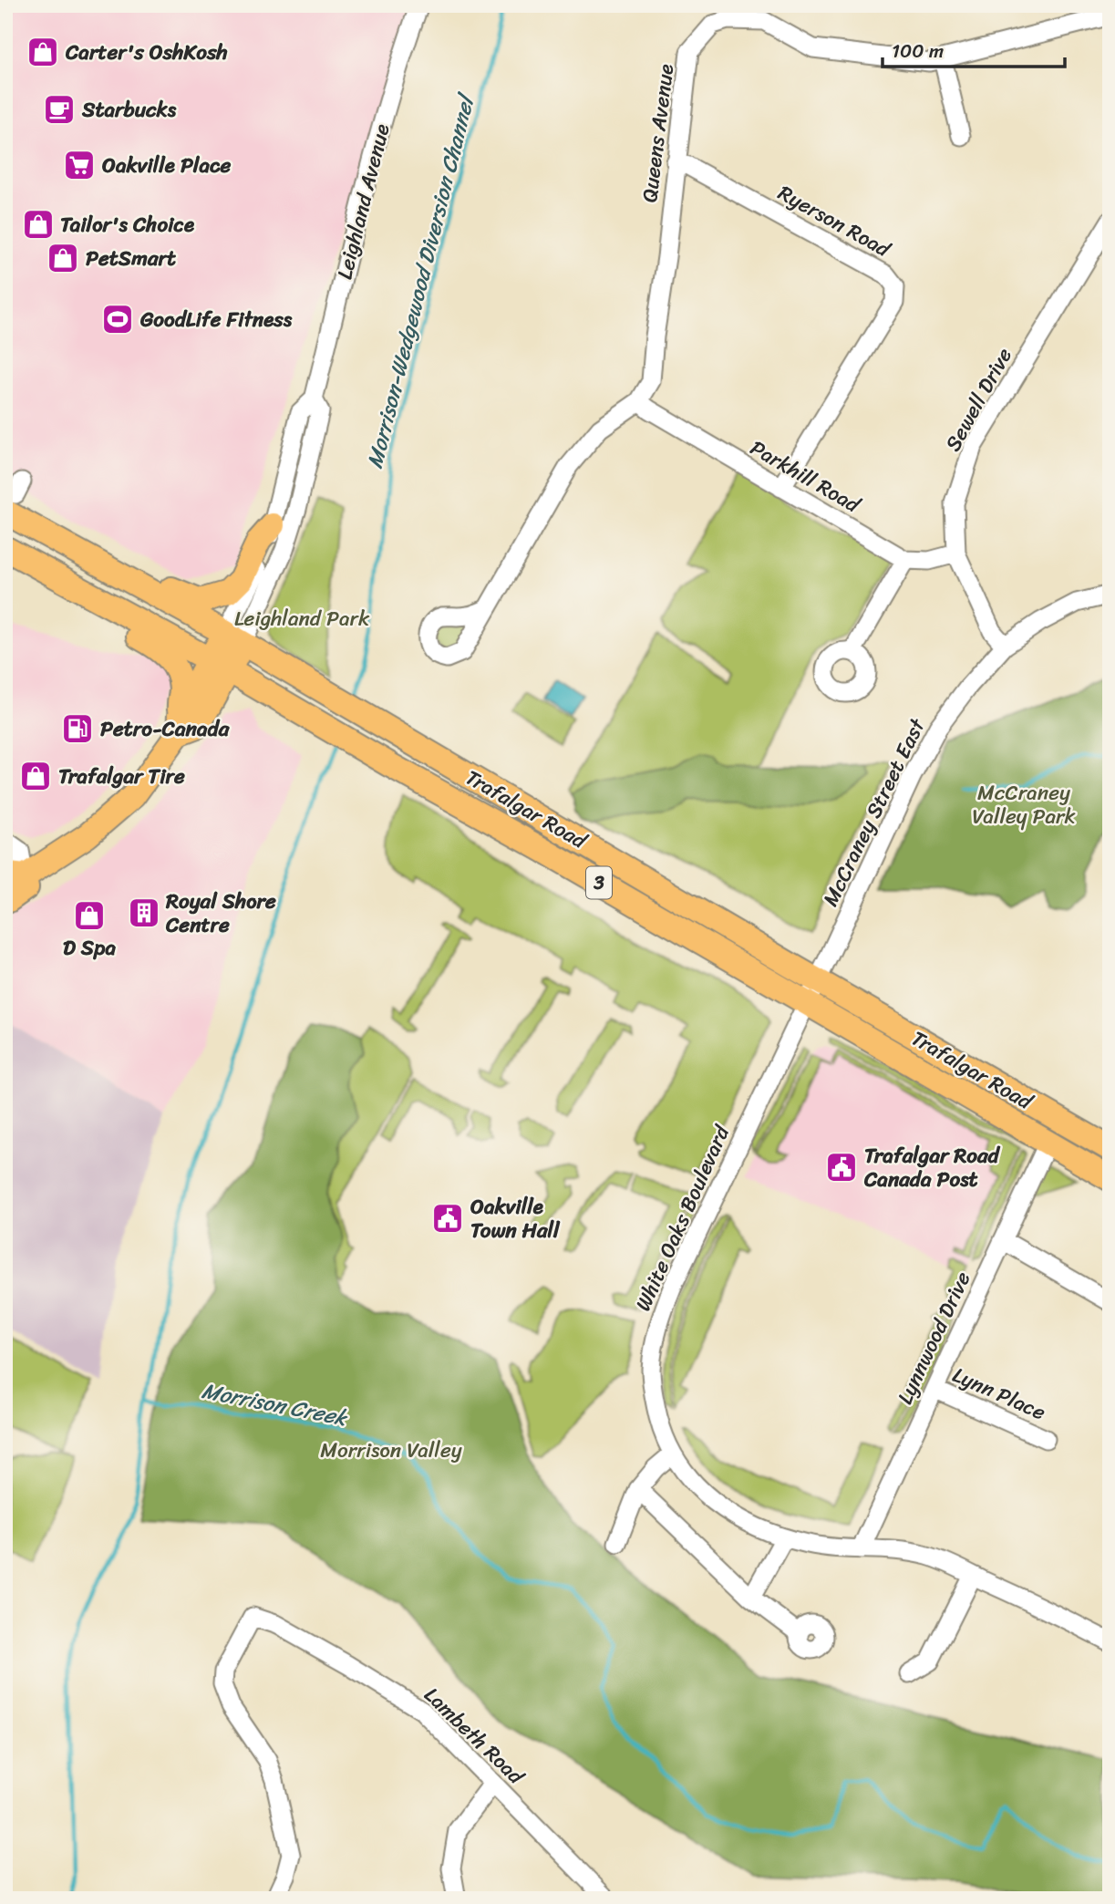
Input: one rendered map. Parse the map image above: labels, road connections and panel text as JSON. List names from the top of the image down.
{
  "streets": {
    "main road": ["Leighland Avenue", "Trafalgar Road", "3"],
    "street": [
      "Queens Avenue",
      "Ryerson Road",
      "Sewell Drive",
      "Parkhill Road",
      "McCraney Street East",
      "White Oaks Boulevard",
      "Lynnwood Drive",
      "Lynn Place",
      "Lambeth Road"
    ]
  },
  "crossings": [
    ["Queens Avenue", "Ryerson Road"],
    ["Queens Avenue", "Parkhill Road"],
    ["Leighland Avenue", "Trafalgar Road"],
    ["Ryerson Road", "Parkhill Road"],
    ["Sewell Drive", "McCraney Street East"],
    ["Trafalgar Road", "McCraney Street East"],
    ["Trafalgar Road", "White Oaks Boulevard"],
    ["Trafalgar Road", "Lynnwood Drive"],
    ["McCraney Street East", "White Oaks Boulevard"],
    ["White Oaks Boulevard", "Lynnwood Drive"],
    ["Lynnwood Drive", "Lynn Place"]
  ],
  "water": ["Morrison-Wedgewood Diversion Channel", "Morrison Creek"],
  "parks": ["Leighland Park", "McCraney Valley Park", "Morrison Valley"],
  "places": {
    "shop": [
      "Carter's OshKosh",
      "Tailor's Choice",
      "PetSmart",
      "Trafalgar Tire",
      "D Spa"
    ],
    "cafe": ["Starbucks"],
    "supermarket": ["Oakville Place"],
    "sports": ["GoodLife Fitness"],
    "fuel station": ["Petro-Canada"],
    "building": ["Royal Shore Centre"],
    "public building": ["Trafalgar Road Canada Post", "Oakville Town Hall"]
  },
  "scale_bar": "100 m"
}
